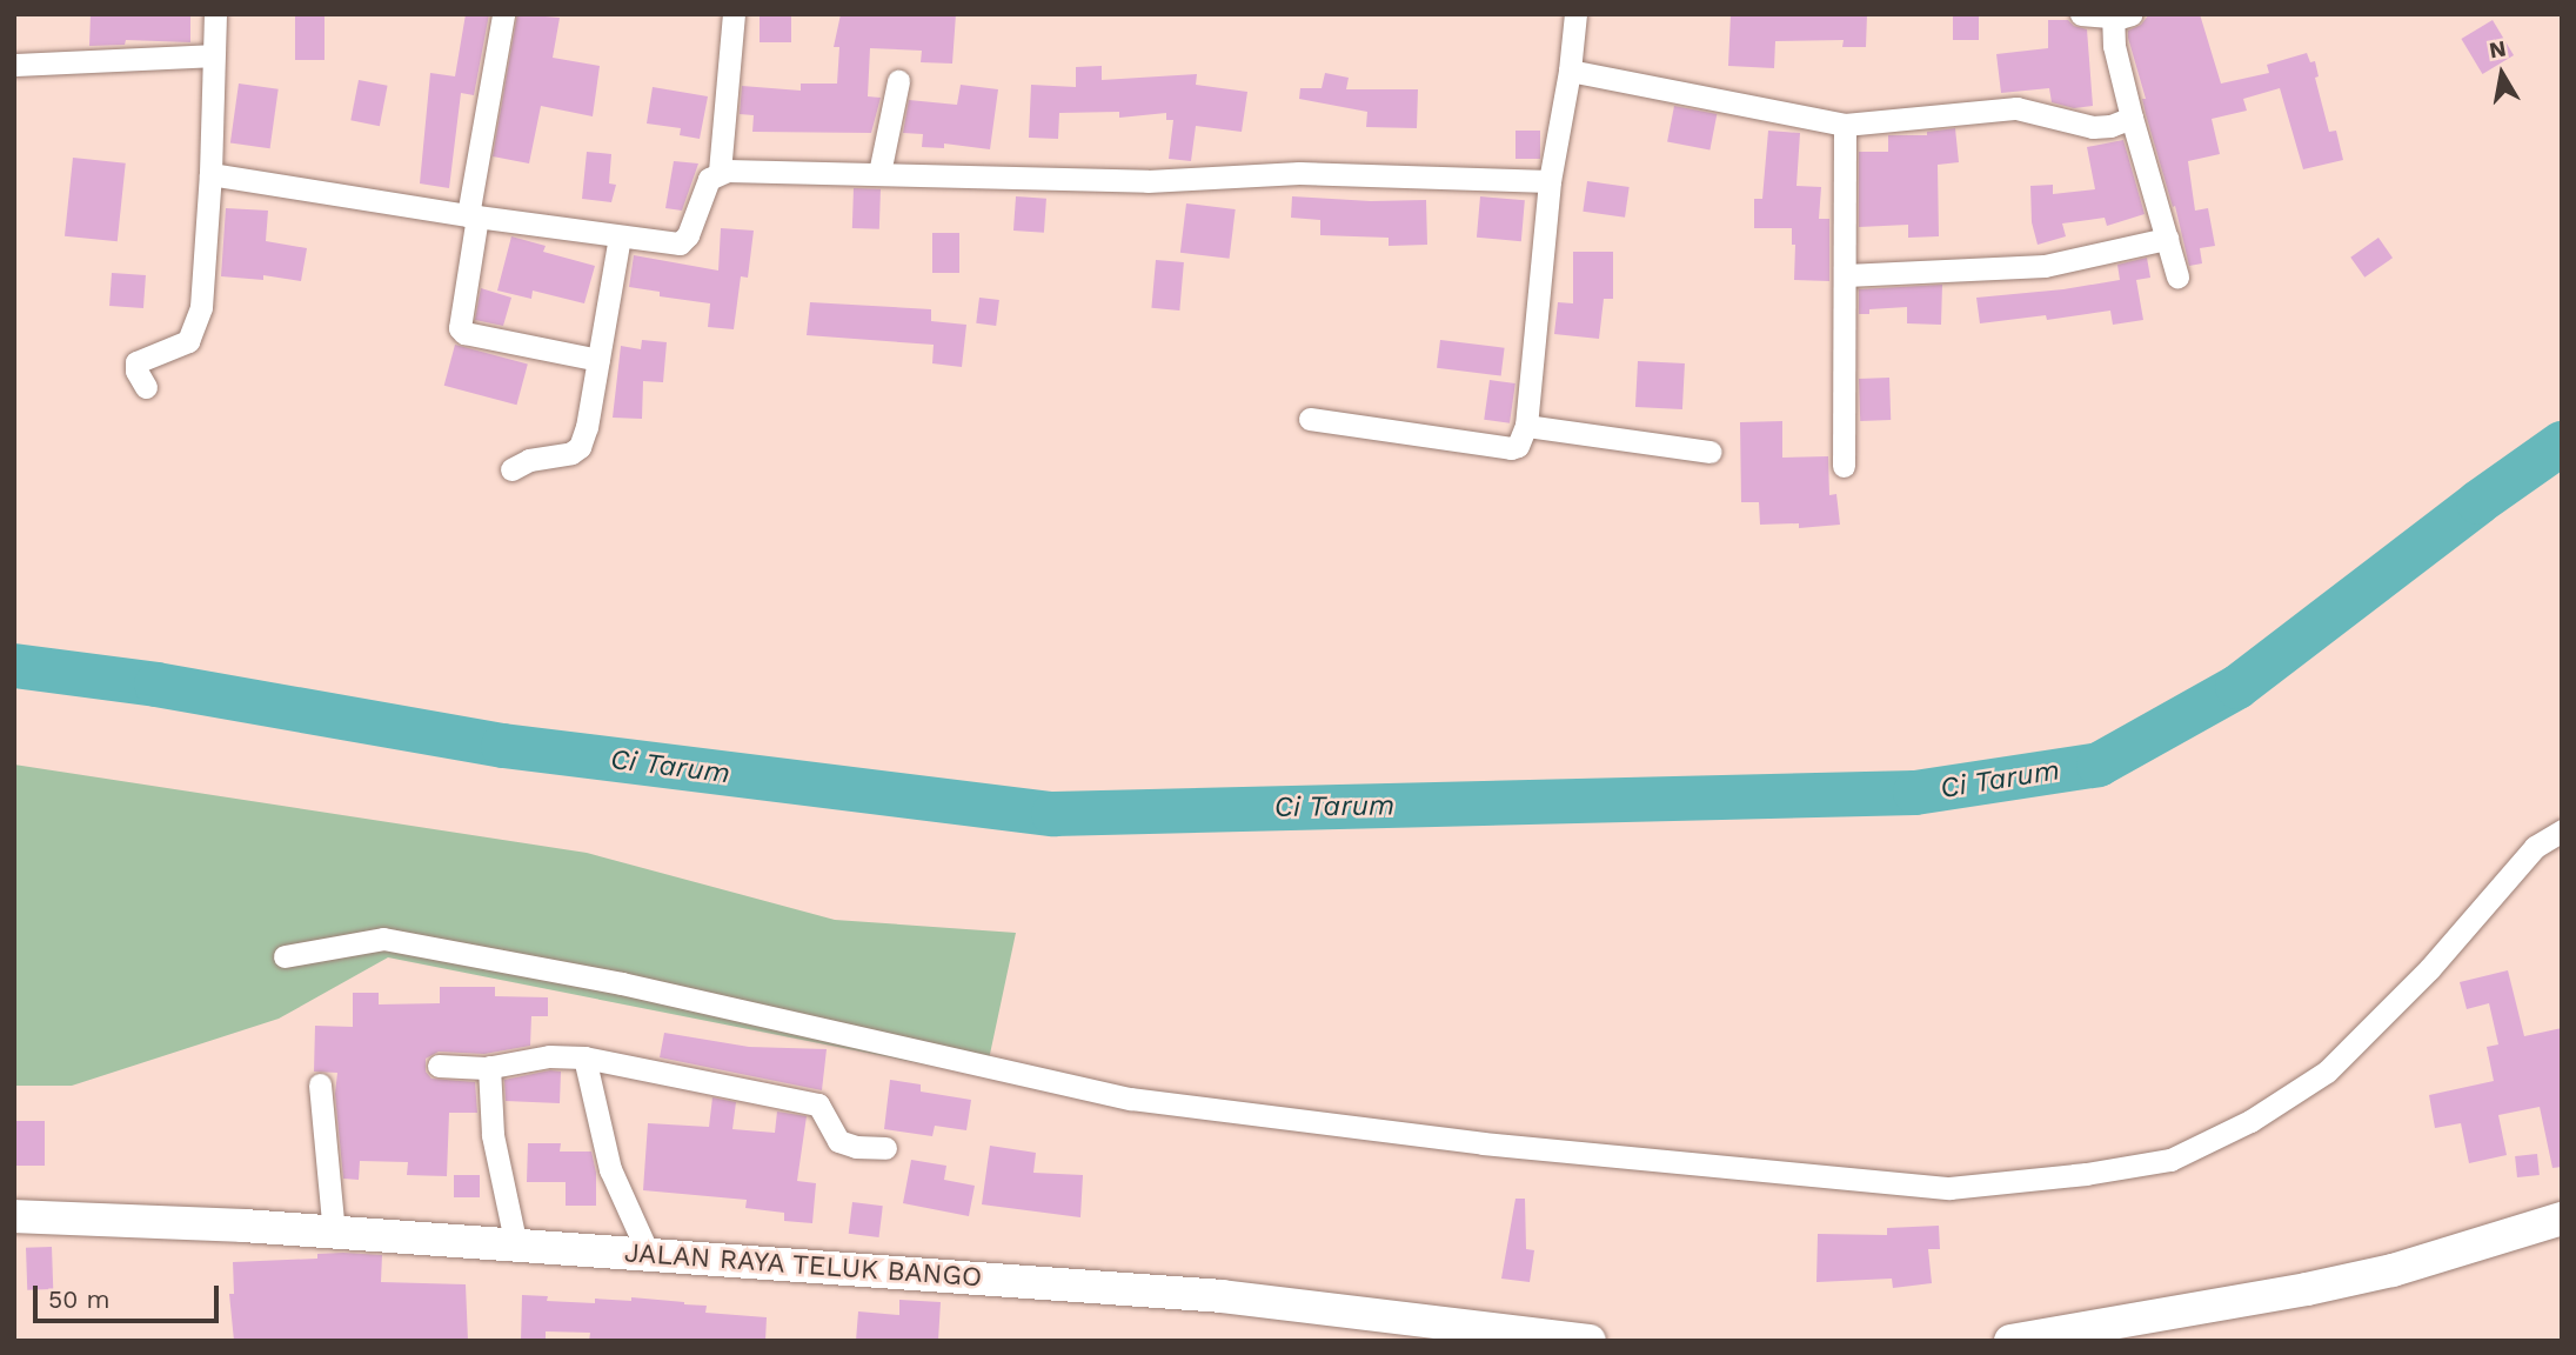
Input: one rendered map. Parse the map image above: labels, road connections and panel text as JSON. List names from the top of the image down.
{
  "streets": {
    "main road": ["JALAN RAYA TELUK BANGO"]
  },
  "water": ["Ci Tarum"],
  "scale_bar": "50 m",
  "north": "top"
}
